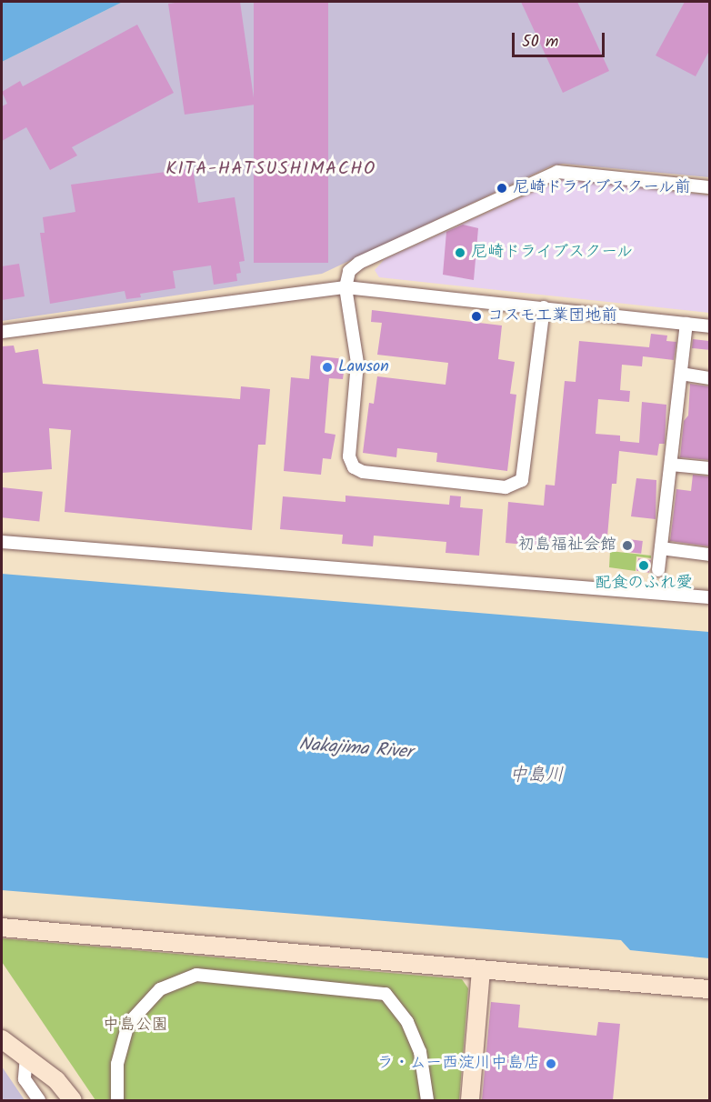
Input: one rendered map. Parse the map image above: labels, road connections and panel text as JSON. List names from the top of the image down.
{
  "districts": ["KITA-HATSUSHIMACHO"],
  "water": ["Nakajima River", "中島川"],
  "parks": ["中島公園"],
  "places": [
    "尼崎ドライブスクール前",
    "尼崎ドライブスクール",
    "コスモ工業団地前",
    "Lawson",
    "初島福祉会館",
    "配食のふれ愛",
    "ラ・ムー西淀川中島店"
  ],
  "scale_bar": "50 m"
}
